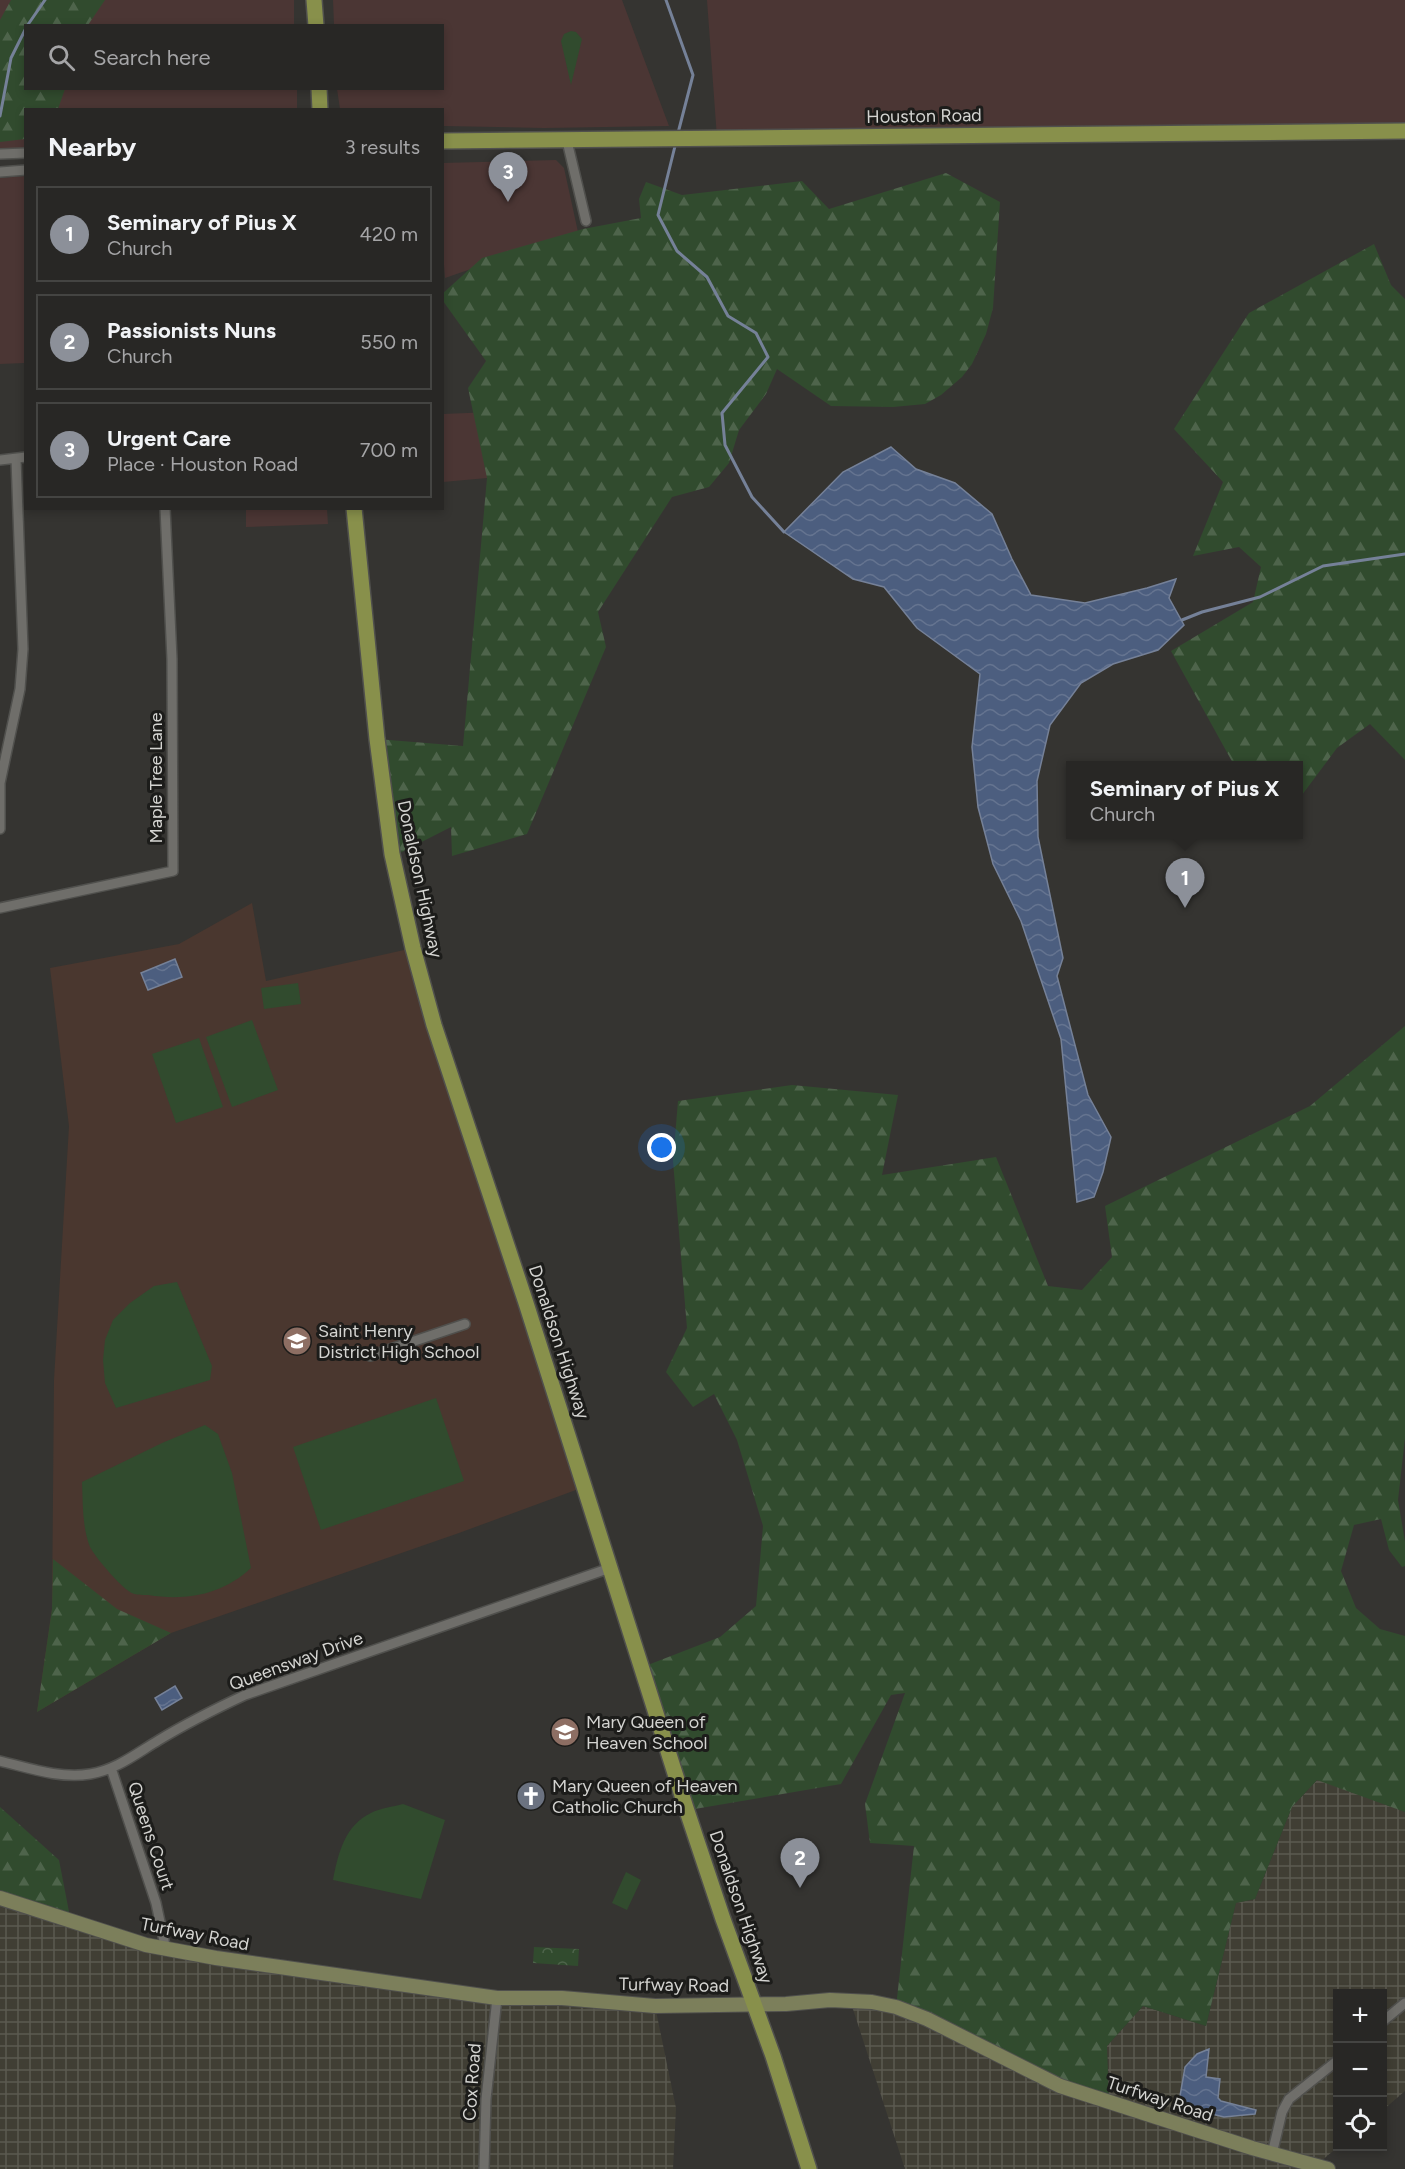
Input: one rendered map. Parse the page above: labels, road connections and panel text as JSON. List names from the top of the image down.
{
  "streets": {
    "main road": ["Houston Road", "Donaldson Highway", "Turfway Road"],
    "street": [
      "Maple Tree Lane",
      "Queensway Drive",
      "Queens Court",
      "Cox Road"
    ]
  },
  "crossings": [
    ["Donaldson Highway", "Queensway Drive"],
    ["Donaldson Highway", "Turfway Road"],
    ["Queensway Drive", "Queens Court"],
    ["Queens Court", "Turfway Road"],
    ["Turfway Road", "Cox Road"]
  ],
  "places": {
    "school or university": ["Saint Henry District High School", "Mary Queen of Heaven School"],
    "church": ["Mary Queen of Heaven Catholic Church"]
  },
  "page": {
    "search": "Search here",
    "heading": ["Nearby", "3 results"],
    "pins": ["3", "1", "2"],
    "list": [
      {
        "mark": "1",
        "name": "Seminary of Pius X",
        "note": "Church",
        "value": "420 m"
      },
      {
        "mark": "2",
        "name": "Passionists Nuns",
        "note": "Church",
        "value": "550 m"
      },
      {
        "mark": "3",
        "name": "Urgent Care",
        "note": "Place · Houston Road",
        "value": "700 m"
      }
    ],
    "popup": ["Seminary of Pius X", "Church"],
    "map_buttons": ["+", "−"]
  }
}
